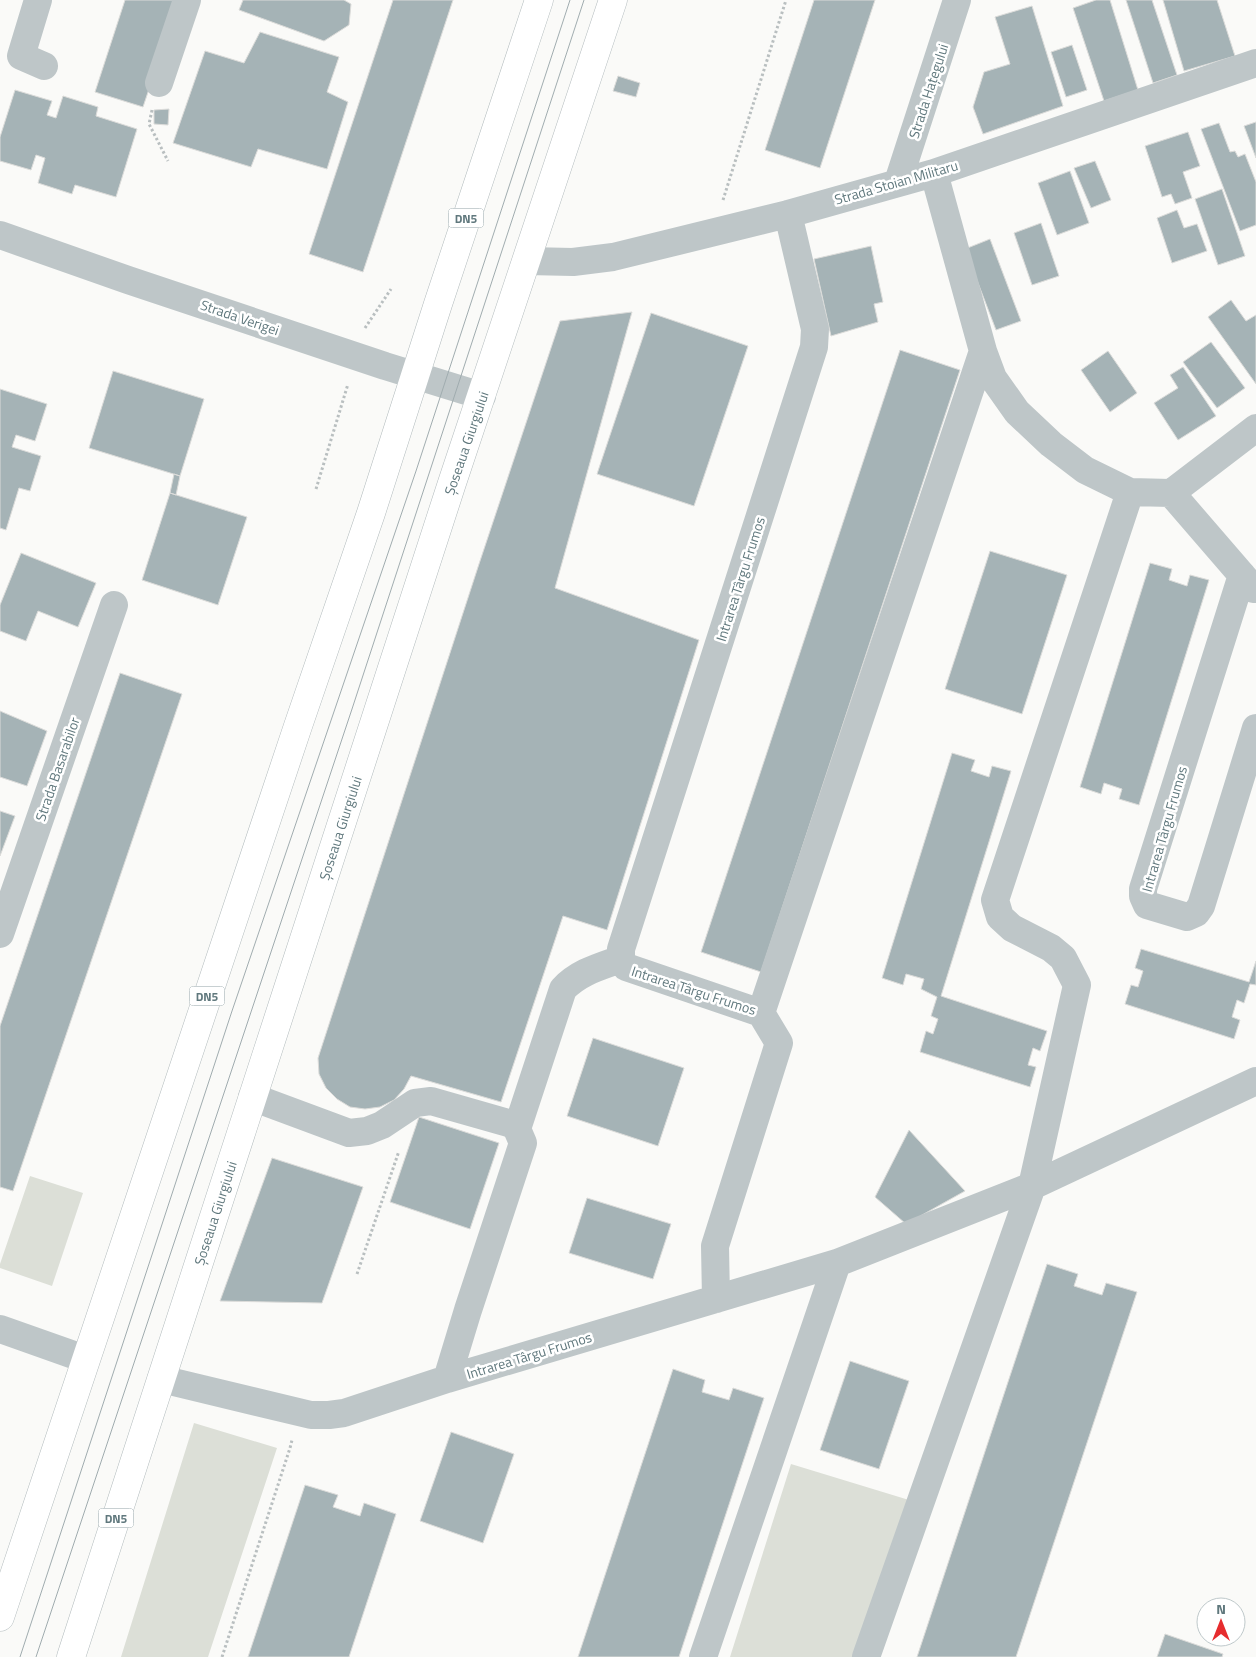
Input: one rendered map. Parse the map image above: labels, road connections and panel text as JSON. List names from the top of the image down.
{
  "streets": {
    "main road": ["DN5", "Șoseaua Giurgiului"],
    "street": [
      "Strada Hațegului",
      "Strada Stoian Militaru",
      "Strada Verigei",
      "Intrarea Târgu Frumos",
      "Strada Basarabilor"
    ]
  },
  "crossings": [
    ["Strada Hațegului", "Strada Stoian Militaru"],
    ["Strada Stoian Militaru", "Șoseaua Giurgiului"],
    ["Strada Stoian Militaru", "Intrarea Târgu Frumos"],
    ["DN5", "Strada Verigei"],
    ["Strada Verigei", "Șoseaua Giurgiului"],
    ["Șoseaua Giurgiului", "Intrarea Târgu Frumos"]
  ],
  "north": "top"
}
